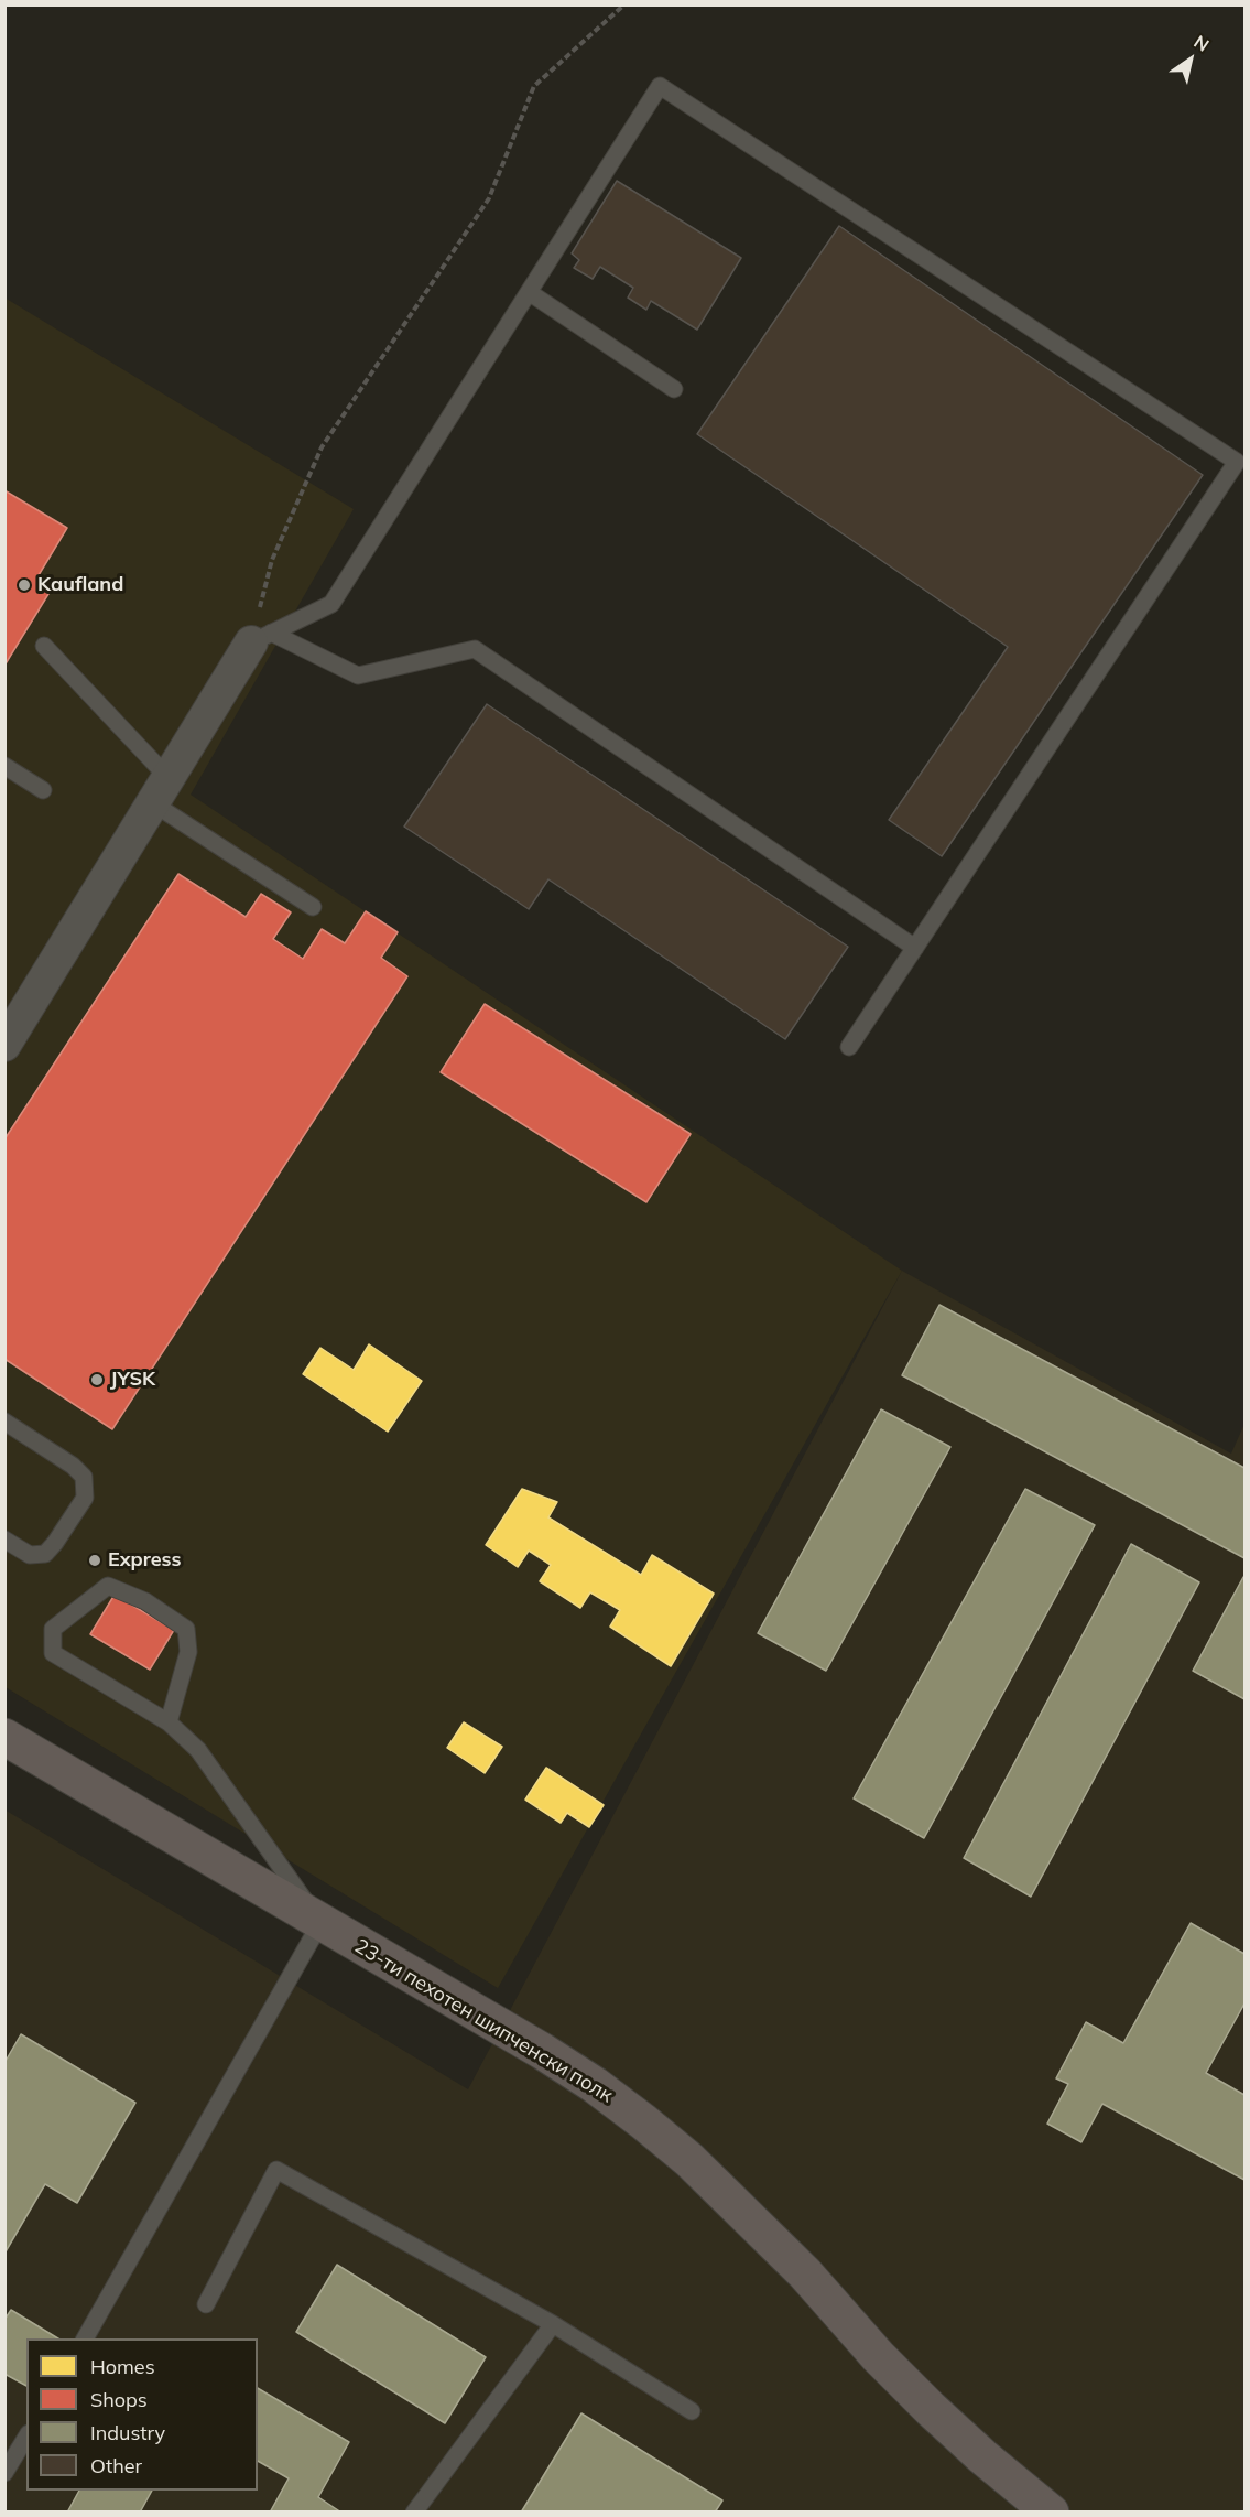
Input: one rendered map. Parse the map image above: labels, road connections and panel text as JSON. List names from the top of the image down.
{
  "streets": {
    "main road": ["23-ти пехотен шипченски полк"]
  },
  "places": ["Kaufland", "JYSK", "Express"],
  "legend": [
    "Homes",
    "Shops",
    "Industry",
    "Other"
  ],
  "north": "top right"
}
